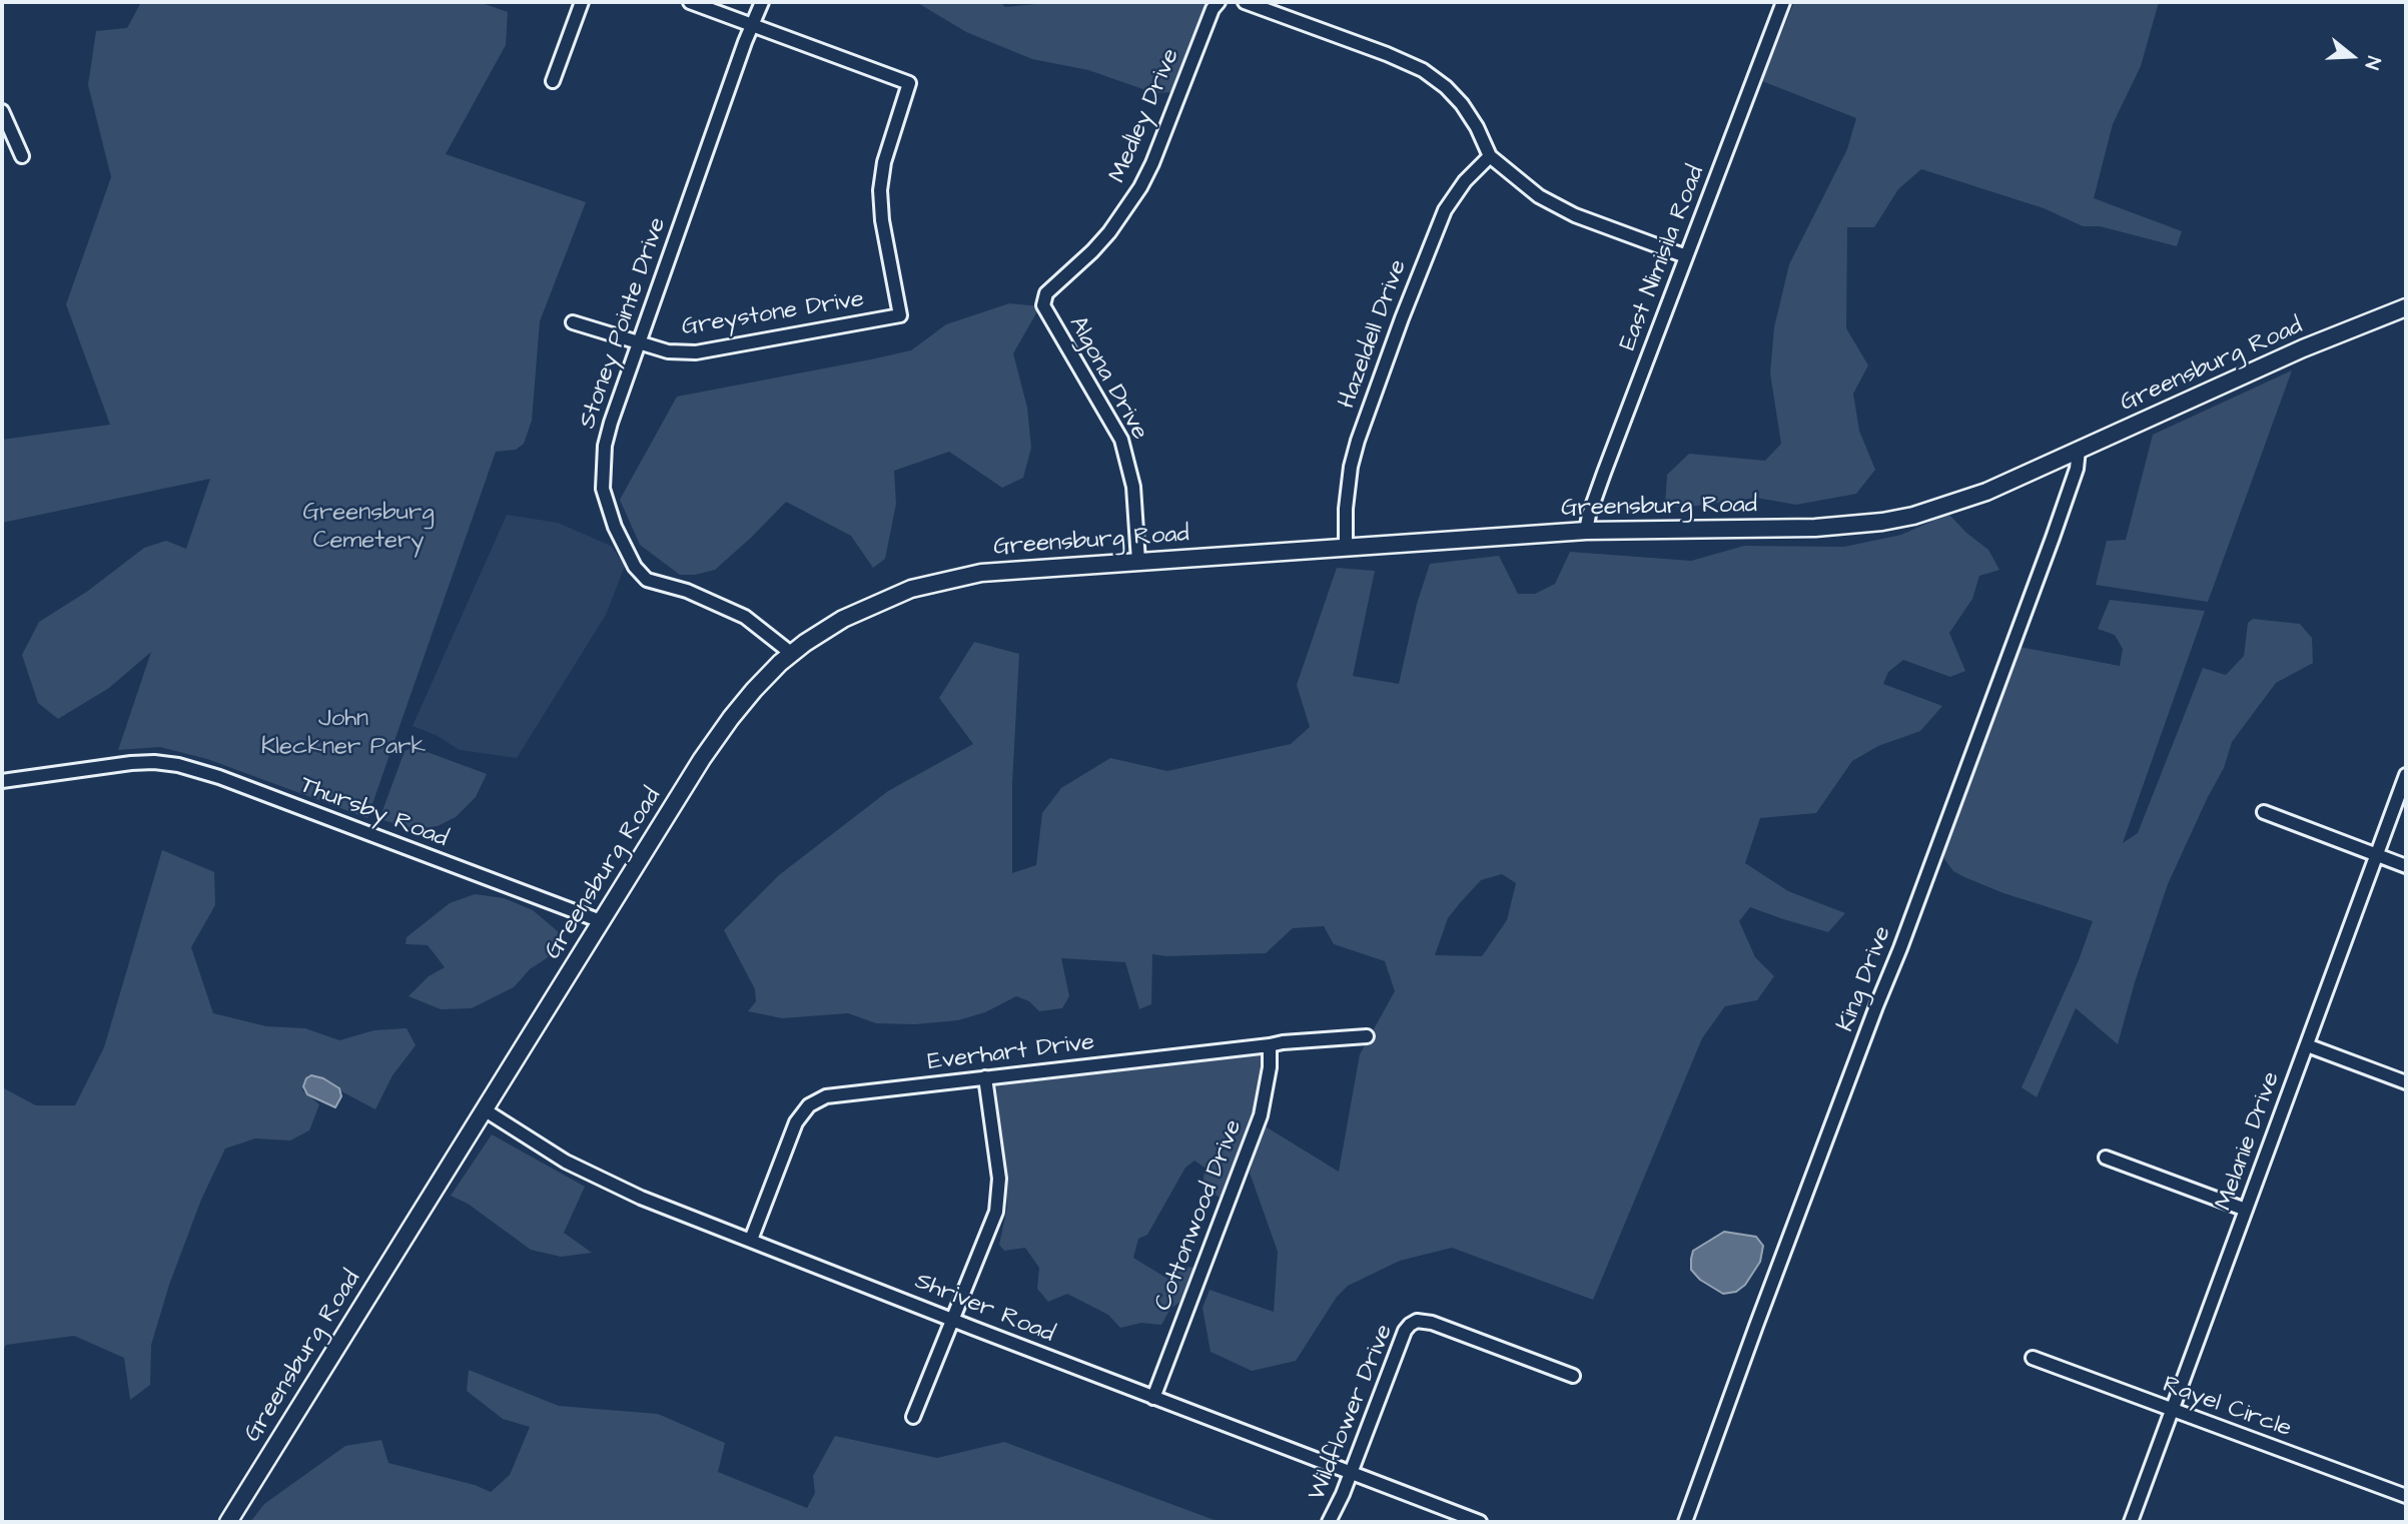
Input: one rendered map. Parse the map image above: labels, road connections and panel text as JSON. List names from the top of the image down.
{
  "streets": {
    "main road": ["Greensburg Road"],
    "street": [
      "Medley Drive",
      "East Nimisila Road",
      "Greystone Drive",
      "Stoney Pointe Drive",
      "Hazeldell Drive",
      "Algona Drive",
      "Thursby Road",
      "King Drive",
      "Everhart Drive",
      "Melanie Drive",
      "Cottonwood Drive",
      "Shriver Road",
      "Rayel Circle",
      "Wildflower Drive"
    ]
  },
  "crossings": [
    ["Medley Drive", "Algona Drive"],
    ["East Nimisila Road", "Greensburg Road"],
    ["Greystone Drive", "Stoney Pointe Drive"],
    ["Stoney Pointe Drive", "Greensburg Road"],
    ["Hazeldell Drive", "Greensburg Road"],
    ["Greensburg Road", "Algona Drive"],
    ["Greensburg Road", "Thursby Road"],
    ["Greensburg Road", "King Drive"],
    ["Greensburg Road", "Shriver Road"],
    ["Everhart Drive", "Cottonwood Drive"],
    ["Everhart Drive", "Shriver Road"],
    ["Melanie Drive", "Rayel Circle"],
    ["Cottonwood Drive", "Shriver Road"],
    ["Shriver Road", "Wildflower Drive"]
  ],
  "parks": ["Greensburg Cemetery", "John Kleckner Park"],
  "north": "right"
}
